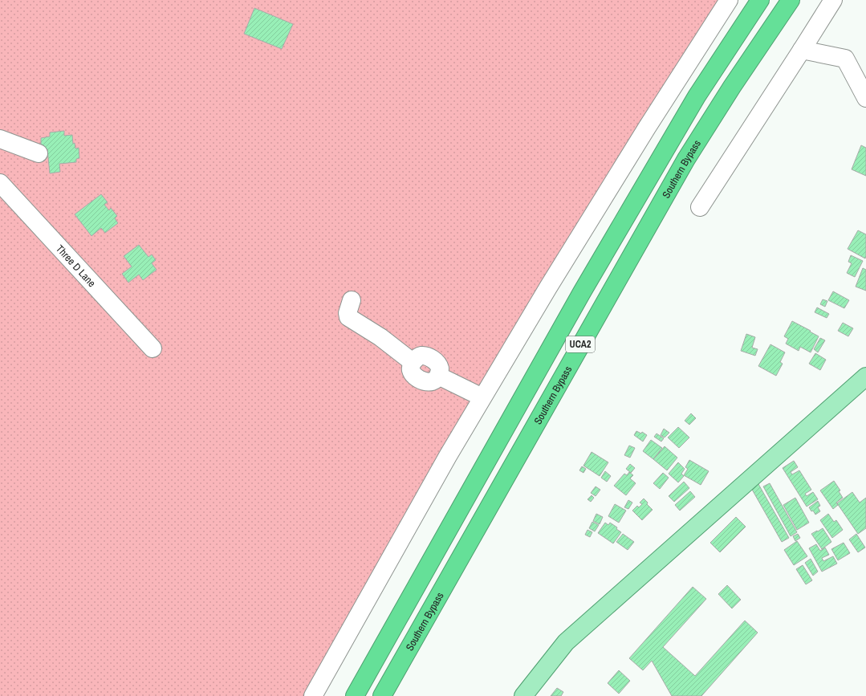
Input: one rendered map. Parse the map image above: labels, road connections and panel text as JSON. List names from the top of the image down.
{
  "streets": {
    "highway": ["Southern Bypass", "UCA2"],
    "street": ["Three D Lane"]
  }
}
